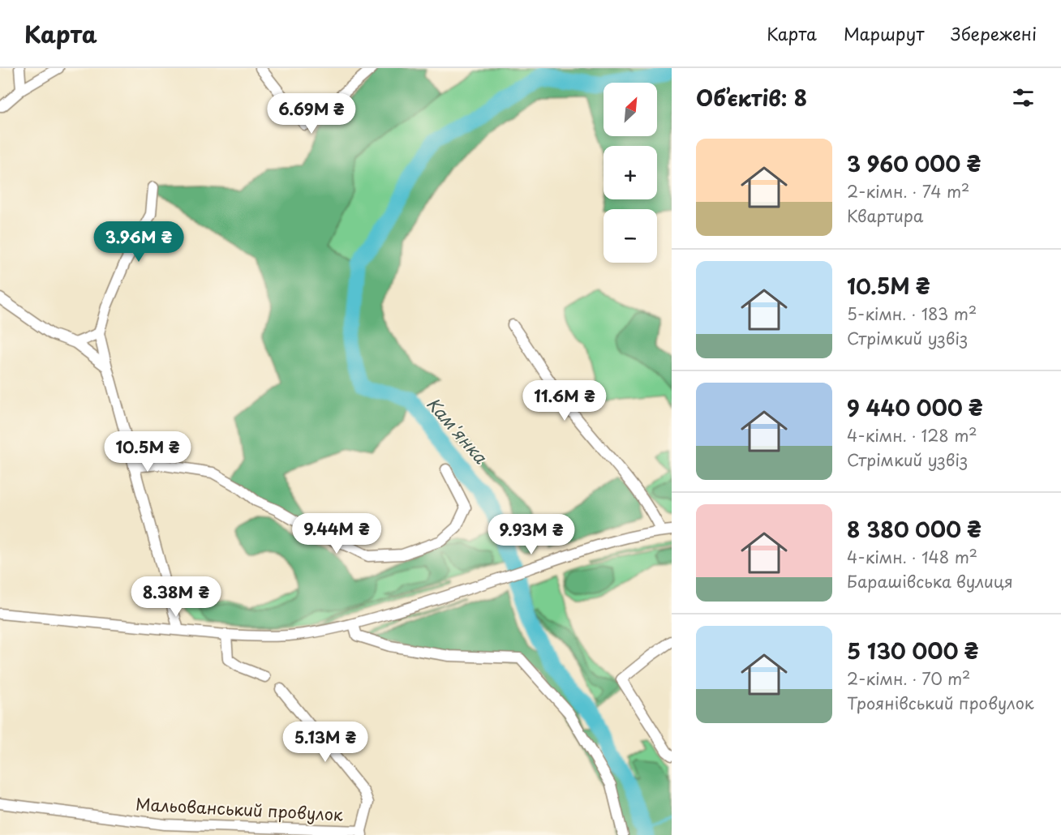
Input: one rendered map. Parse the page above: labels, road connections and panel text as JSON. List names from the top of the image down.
{
  "streets": {
    "street": ["Мальованський провулок"]
  },
  "water": ["Кам'янка"],
  "north": "top right",
  "page": {
    "header": "Карта",
    "nav": ["Карта", "Маршрут", "Збережені"],
    "heading": "Об’єктів: 8",
    "map_buttons": ["+", "−"],
    "price": [
      "6.69M ₴",
      "3.96M ₴",
      "11.6M ₴",
      "10.5M ₴",
      "9.44M ₴",
      "9.93M ₴",
      "8.38M ₴",
      "5.13M ₴"
    ],
    "list": [
      {
        "name": "3 960 000 ₴",
        "note": "2-кімн. · 74 m² · Квартира"
      },
      {
        "name": "10.5M ₴",
        "note": "5-кімн. · 183 m² · Стрімкий узвіз"
      },
      {
        "name": "9 440 000 ₴",
        "note": "4-кімн. · 128 m² · Стрімкий узвіз"
      },
      {
        "name": "8 380 000 ₴",
        "note": "4-кімн. · 148 m² · Барашівська вулиця"
      },
      {
        "name": "5 130 000 ₴",
        "note": "2-кімн. · 70 m² · Троянівський провулок"
      }
    ]
  }
}
